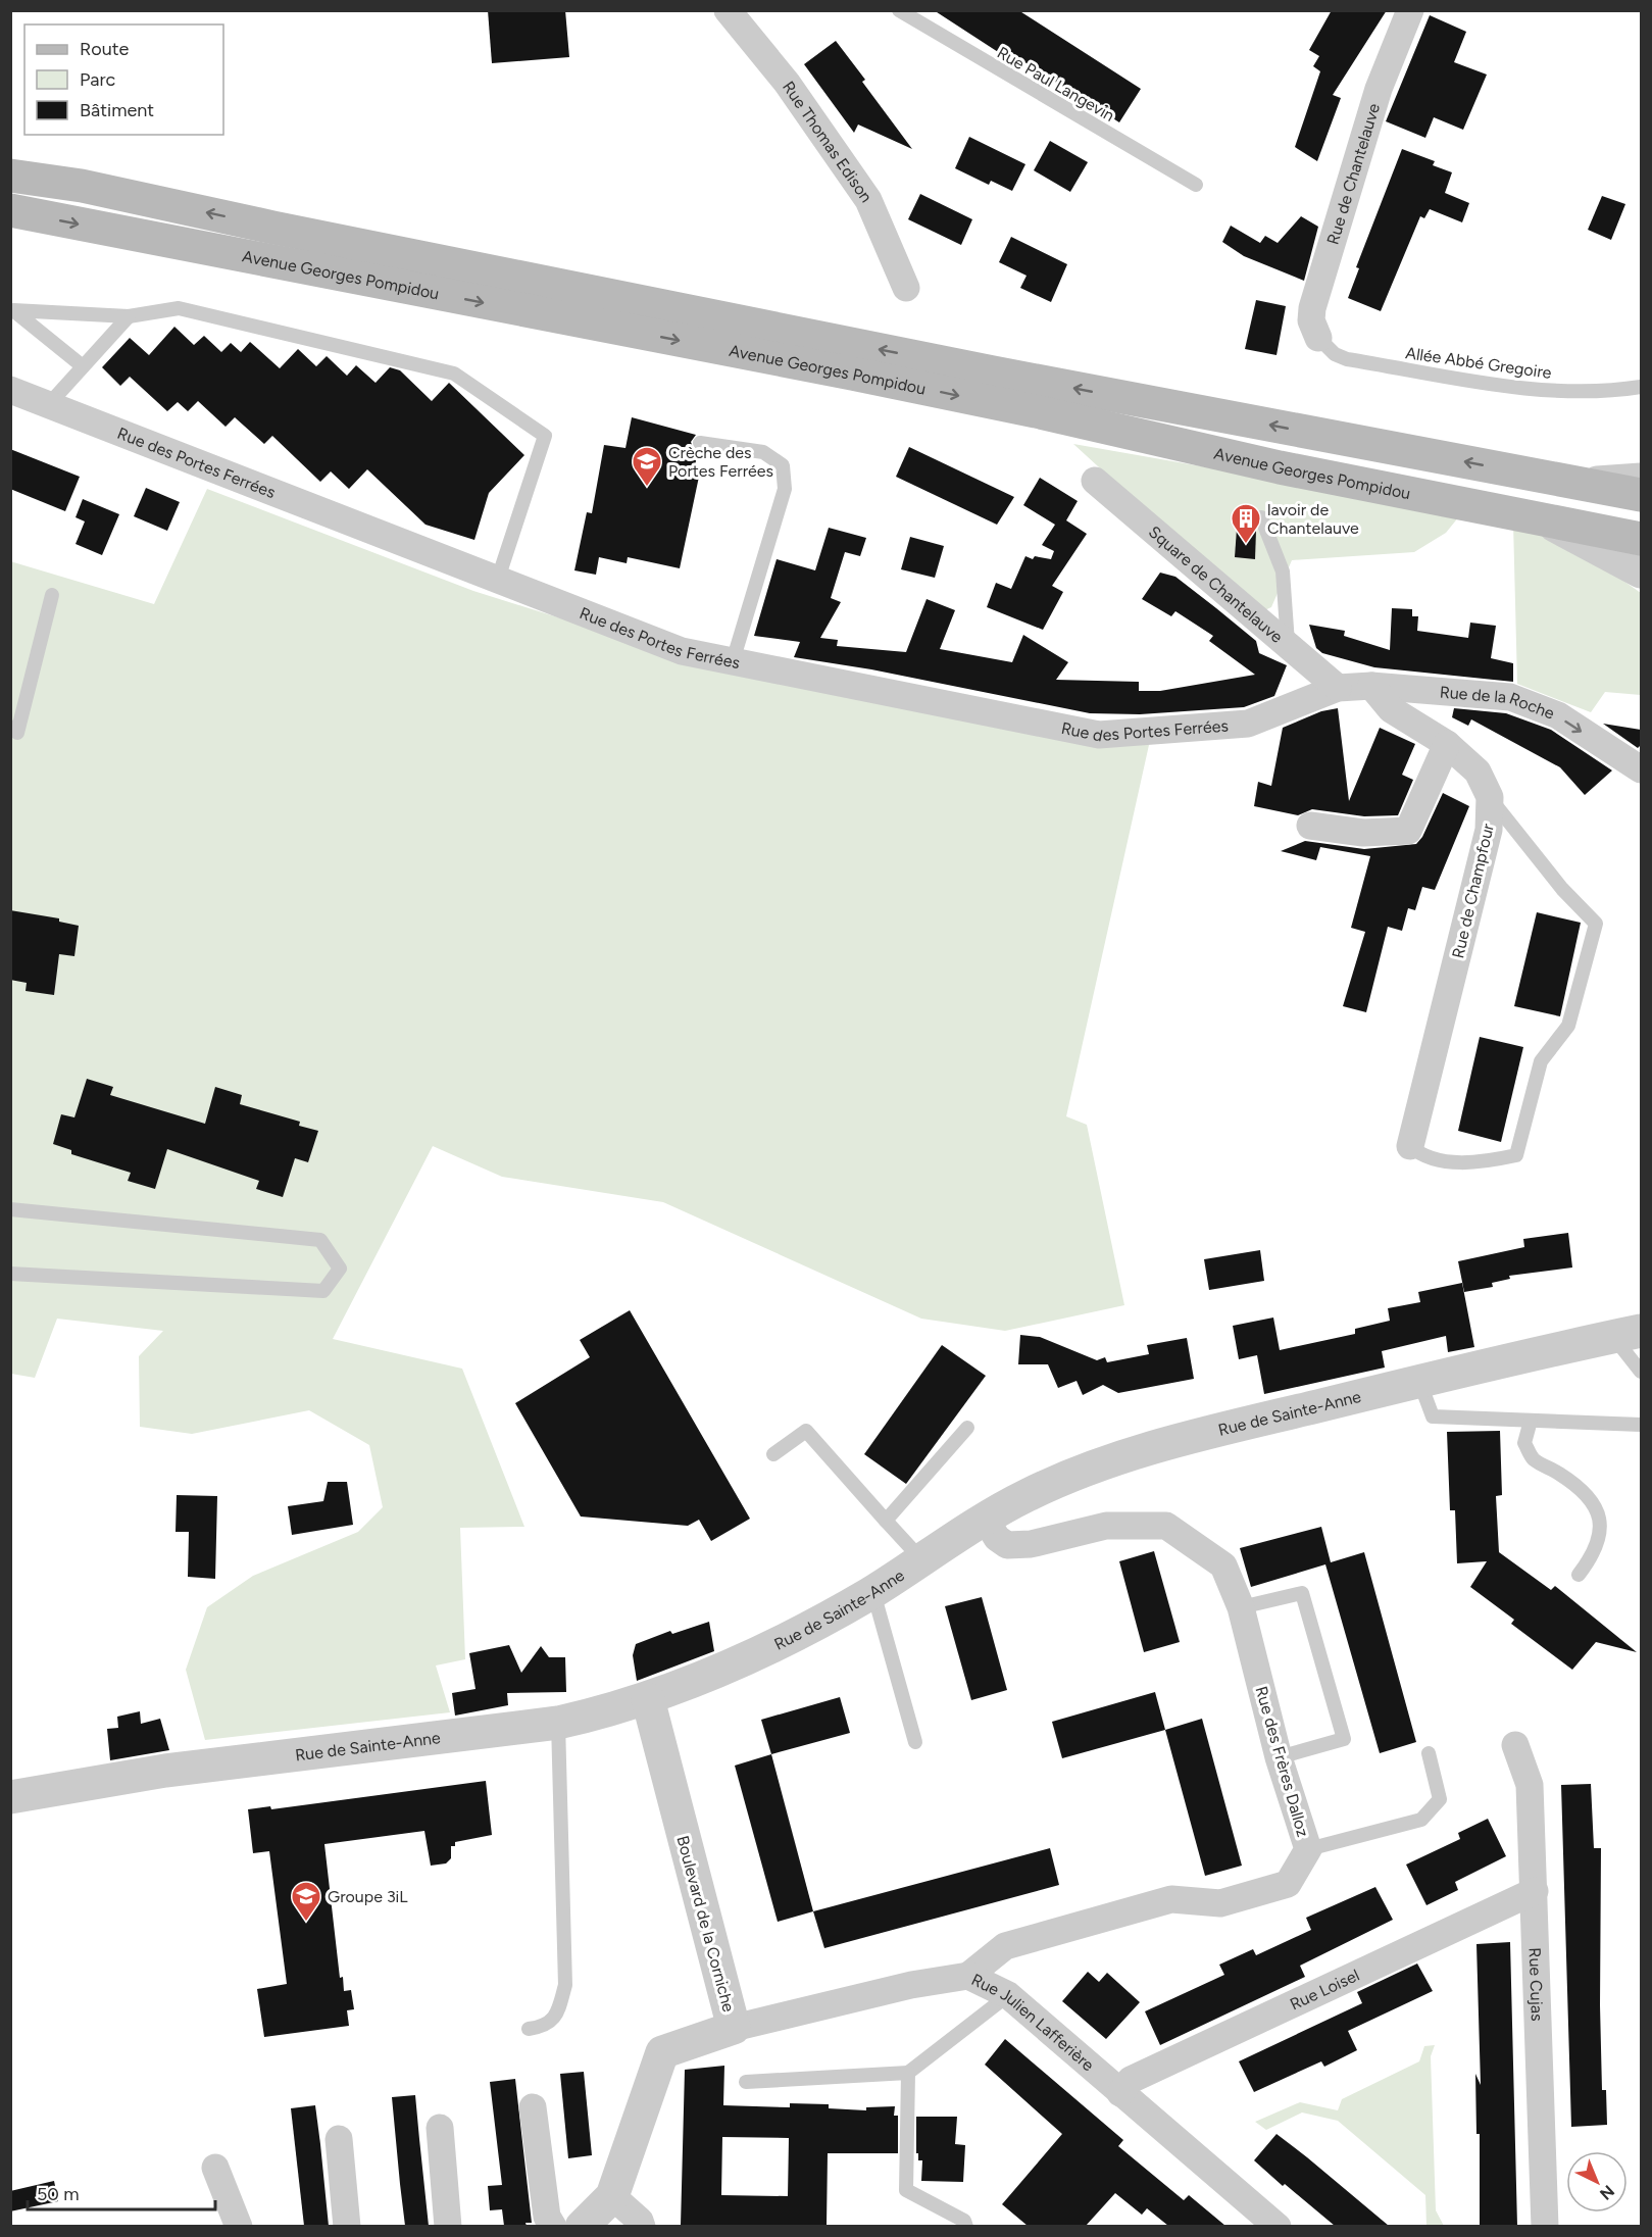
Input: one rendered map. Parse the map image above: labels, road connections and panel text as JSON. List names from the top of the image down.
{
  "streets": {
    "main road": ["Avenue Georges Pompidou"],
    "street": [
      "Rue Thomas Edison",
      "Rue de Chantelauve",
      "Rue des Portes Ferrées",
      "Square de Chantelauve",
      "Rue de la Roche",
      "Rue de Champfour",
      "Rue de Sainte-Anne",
      "Rue des Frères Dalloz",
      "Boulevard de la Corniche",
      "Rue Cujas",
      "Rue Loisel",
      "Rue Julien Lafferière"
    ],
    "lane": ["Rue Paul Langevin", "Allée Abbé Gregoire"]
  },
  "crossings": [
    ["Rue de Chantelauve", "Allée Abbé Gregoire"],
    ["Rue des Portes Ferrées", "Square de Chantelauve"],
    ["Rue des Portes Ferrées", "Rue de la Roche"],
    ["Square de Chantelauve", "Rue de la Roche"],
    ["Rue de la Roche", "Rue de Champfour"],
    ["Rue de Sainte-Anne", "Rue des Frères Dalloz"],
    ["Rue de Sainte-Anne", "Boulevard de la Corniche"],
    ["Rue des Frères Dalloz", "Rue Julien Lafferière"],
    ["Boulevard de la Corniche", "Rue Julien Lafferière"],
    ["Rue Cujas", "Rue Loisel"],
    ["Rue Loisel", "Rue Julien Lafferière"]
  ],
  "places": {
    "school or university": ["Crèche des Portes Ferrées", "Groupe 3iL"],
    "building": ["lavoir de Chantelauve"]
  },
  "legend": ["Route", "Parc", "Bâtiment"],
  "scale_bar": "50 m",
  "north": "bottom right"
}
